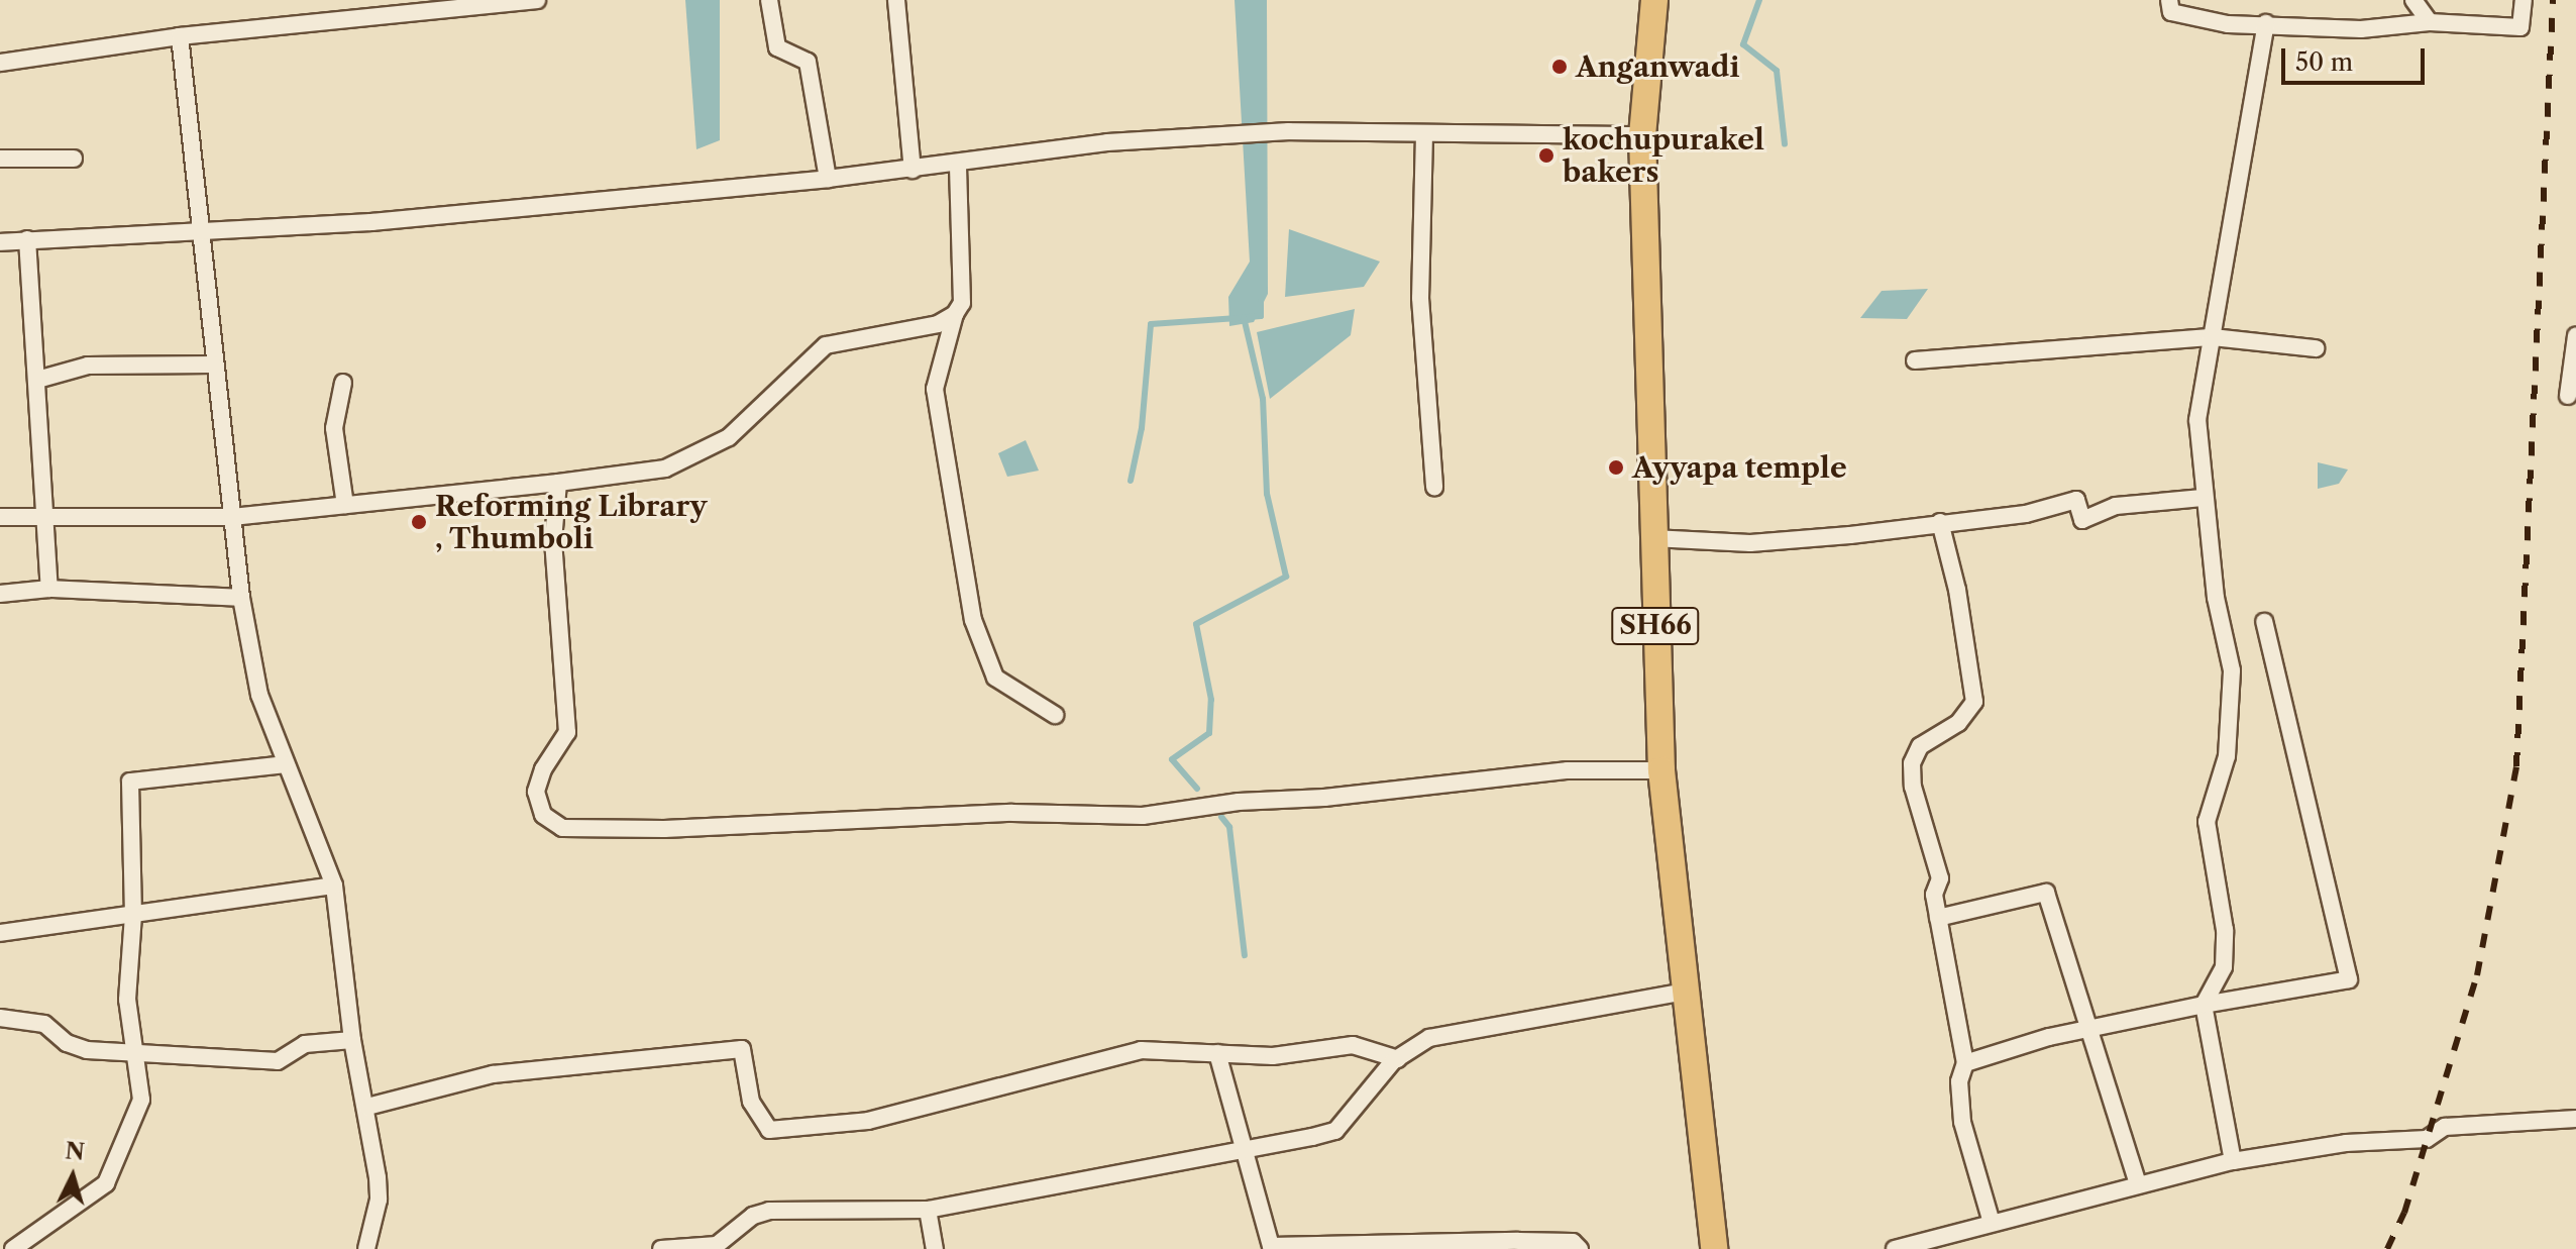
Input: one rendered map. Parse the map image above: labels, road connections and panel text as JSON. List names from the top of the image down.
{
  "streets": {
    "main road": ["SH66"]
  },
  "places": [
    "Anganwadi",
    "kochupurakel bakers",
    "Ayyapa temple",
    "Reforming Library , Thumboli"
  ],
  "scale_bar": "50 m",
  "north": "top"
}
